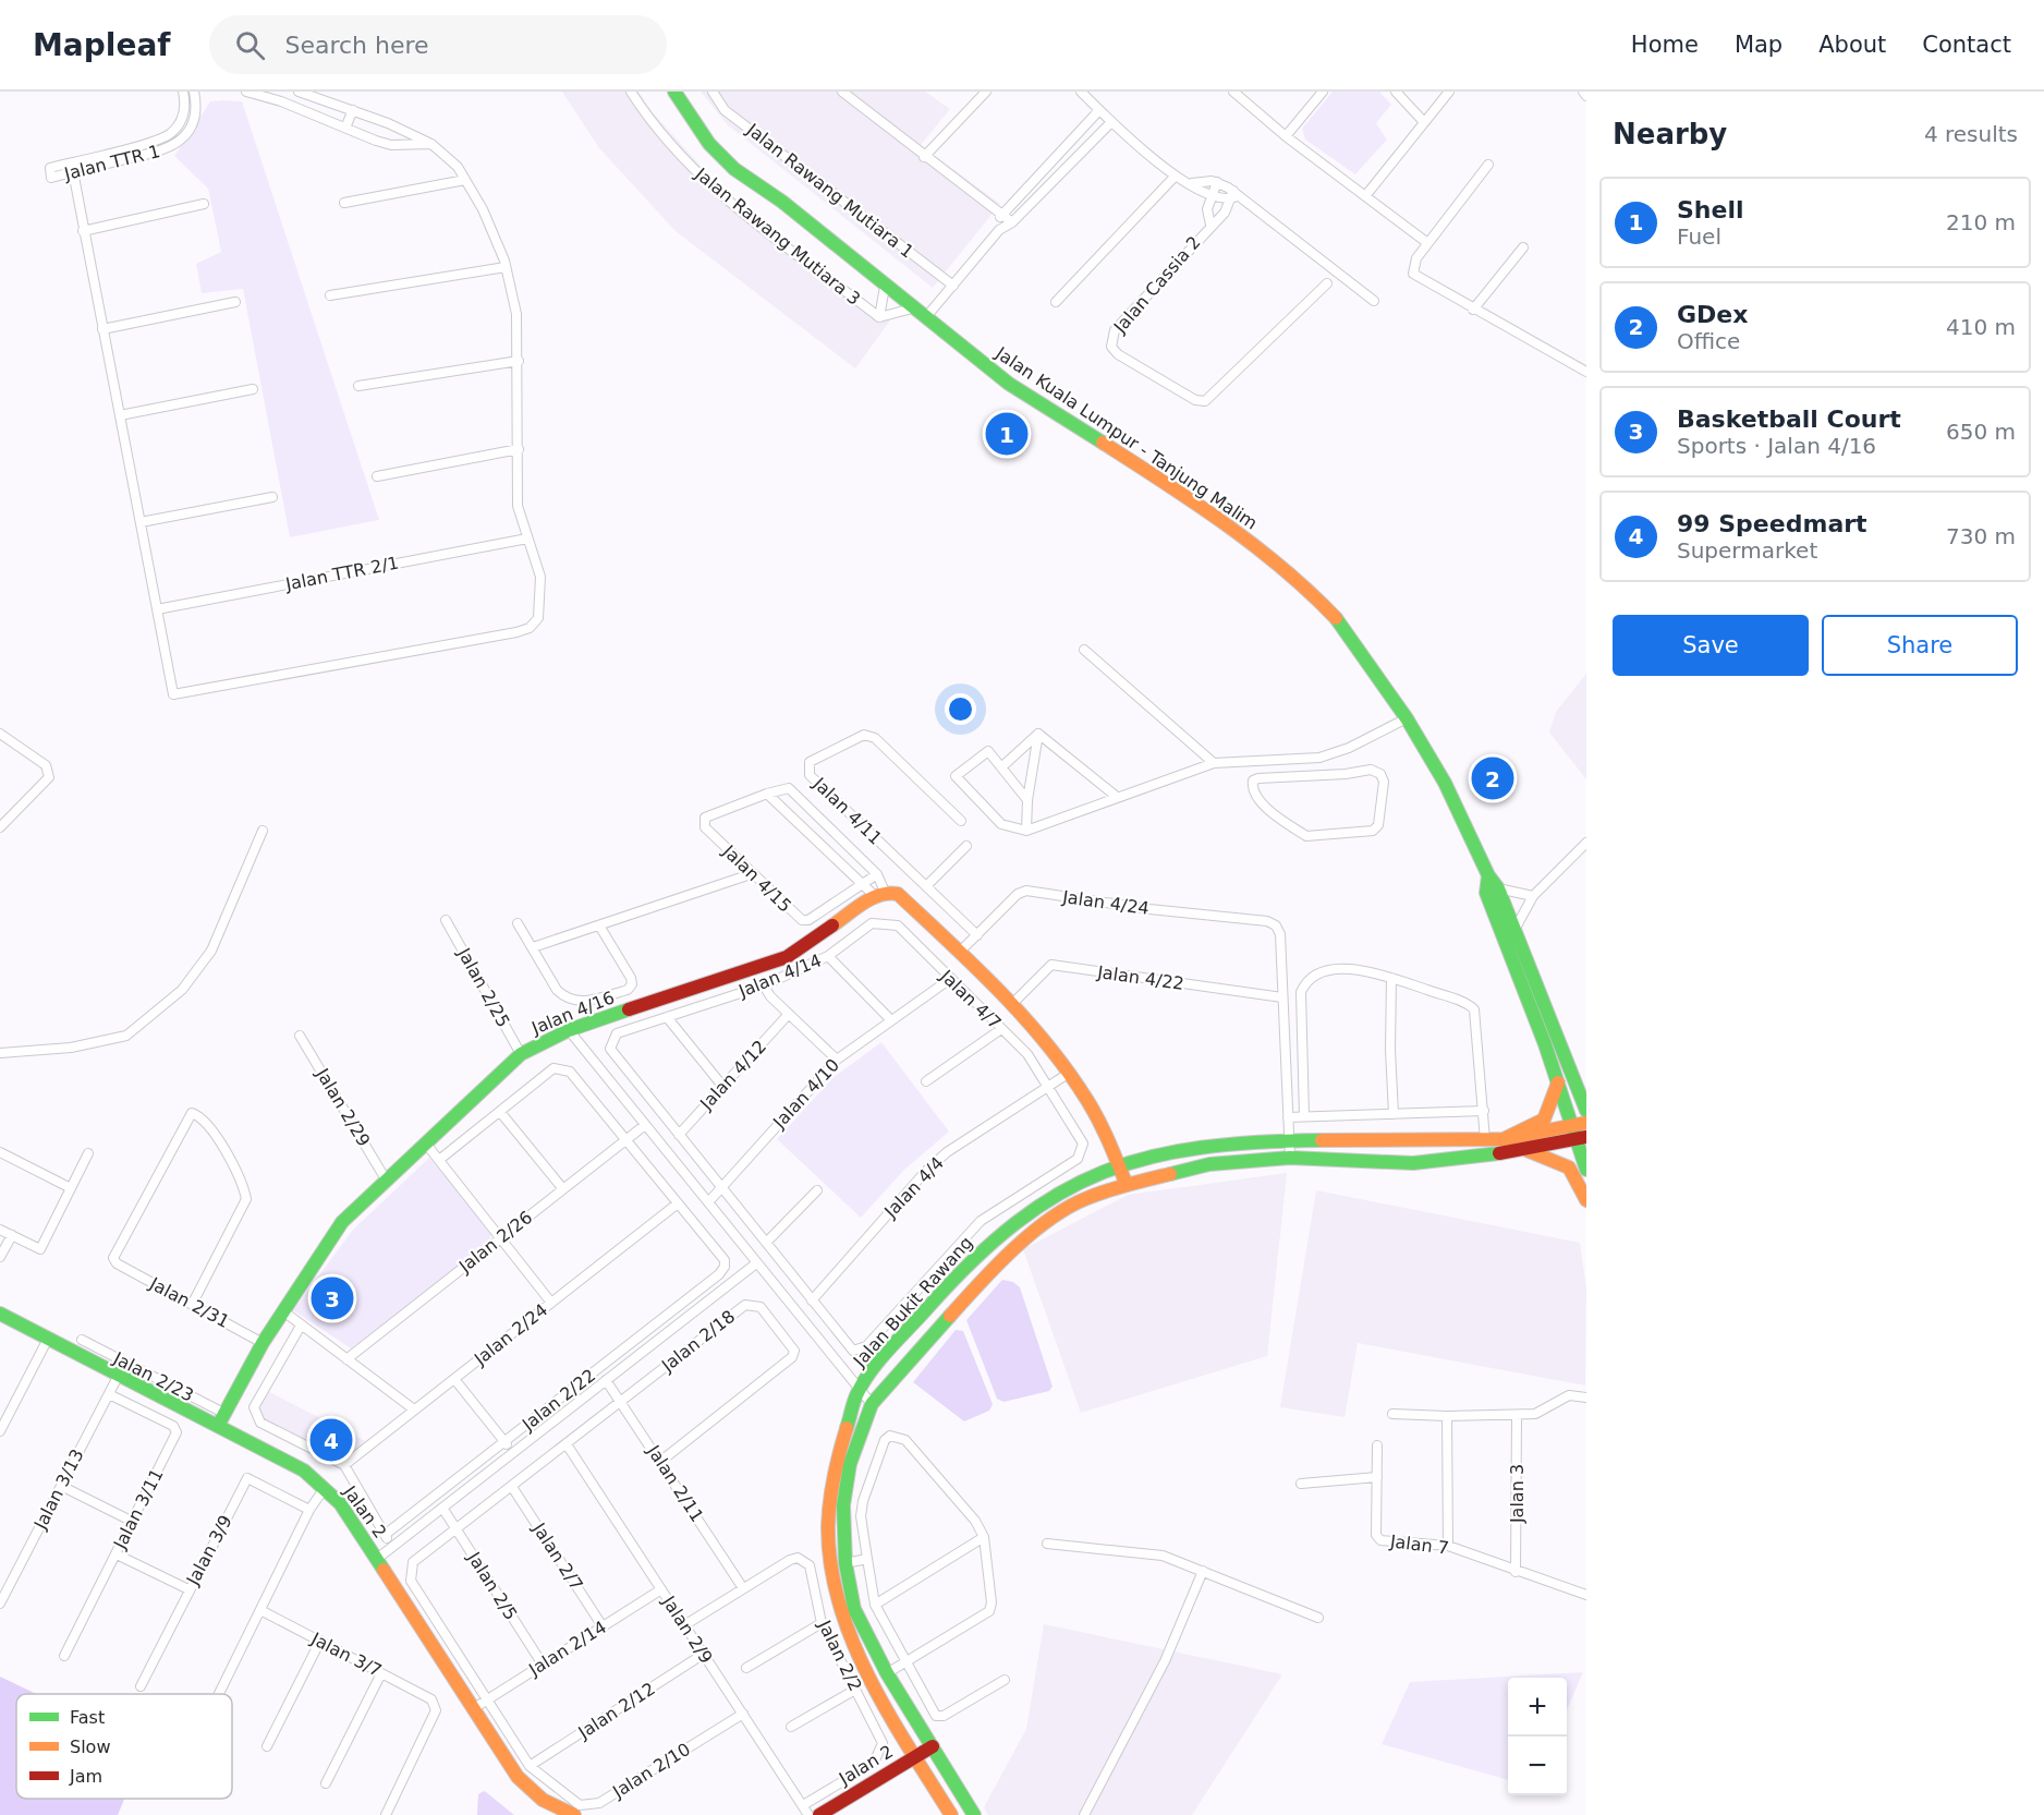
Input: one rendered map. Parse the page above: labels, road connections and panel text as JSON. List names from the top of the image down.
{
  "streets": {
    "street": [
      "Jalan TTR 1",
      "Jalan Rawang Mutiara 1",
      "Jalan Rawang Mutiara 3",
      "Jalan Cassia 2",
      "Jalan Kuala Lumpur - Tanjung Malim",
      "Jalan TTR 2/1",
      "Jalan 4/11",
      "Jalan 4/15",
      "Jalan 4/24",
      "Jalan 4/14",
      "Jalan 4/22",
      "Jalan 2/25",
      "Jalan 4/7",
      "Jalan 4/16",
      "Jalan 4/12",
      "Jalan 4/10",
      "Jalan 2/29",
      "Jalan 4/4",
      "Jalan 2/26",
      "Jalan Bukit Rawang",
      "Jalan 2/31",
      "Jalan 2/24",
      "Jalan 2/18",
      "Jalan 2/23",
      "Jalan 2/22",
      "Jalan 2/11",
      "Jalan 3/13",
      "Jalan 3",
      "Jalan 3/11",
      "Jalan 2",
      "Jalan 7",
      "Jalan 3/9",
      "Jalan 2/7",
      "Jalan 2/5",
      "Jalan 2/9",
      "Jalan 2/14",
      "Jalan 3/7",
      "Jalan 2/2",
      "Jalan 2/12",
      "Jalan 2/10"
    ]
  },
  "crossings": [
    ["Jalan Kuala Lumpur - Tanjung Malim", "Jalan Bukit Rawang"],
    ["Jalan 4/11", "Jalan 4/24"],
    ["Jalan 4/24", "Jalan 4/22"],
    ["Jalan 4/14", "Jalan 4/7"],
    ["Jalan 4/14", "Jalan 4/12"],
    ["Jalan 2/25", "Jalan 4/16"],
    ["Jalan 4/7", "Jalan 4/10"],
    ["Jalan 4/7", "Jalan 4/4"],
    ["Jalan 4/16", "Jalan 2/29"],
    ["Jalan 4/16", "Jalan 2/31"],
    ["Jalan 4/16", "Jalan 2/23"],
    ["Jalan 4/16", "Jalan 2"],
    ["Jalan Bukit Rawang", "Jalan 2"],
    ["Jalan 2/24", "Jalan 2/22"],
    ["Jalan 2/18", "Jalan 2/11"],
    ["Jalan 2/18", "Jalan 2/10"],
    ["Jalan 2/23", "Jalan 2"],
    ["Jalan 2/11", "Jalan 2/2"],
    ["Jalan 2/11", "Jalan 2/10"],
    ["Jalan 3/13", "Jalan 3/11"],
    ["Jalan 3/13", "Jalan 2"],
    ["Jalan 3", "Jalan 7"],
    ["Jalan 2", "Jalan 2/14"],
    ["Jalan 2/7", "Jalan 2/14"],
    ["Jalan 2/7", "Jalan 2/10"],
    ["Jalan 2/5", "Jalan 2/14"],
    ["Jalan 2/5", "Jalan 2/10"],
    ["Jalan 2/9", "Jalan 2/14"],
    ["Jalan 2/9", "Jalan 2/2"],
    ["Jalan 2/9", "Jalan 2/12"],
    ["Jalan 2/9", "Jalan 2/10"],
    ["Jalan 2/14", "Jalan 2/10"],
    ["Jalan 2/12", "Jalan 2/10"]
  ],
  "legend": ["Fast", "Slow", "Jam"],
  "page": {
    "header": "Mapleaf",
    "search": "Search here",
    "nav": [
      "Home",
      "Map",
      "About",
      "Contact"
    ],
    "heading": ["Nearby", "4 results"],
    "list": [
      {
        "mark": "1",
        "name": "Shell",
        "note": "Fuel",
        "value": "210 m"
      },
      {
        "mark": "2",
        "name": "GDex",
        "note": "Office",
        "value": "410 m"
      },
      {
        "mark": "3",
        "name": "Basketball Court",
        "note": "Sports · Jalan 4/16",
        "value": "650 m"
      },
      {
        "mark": "4",
        "name": "99 Speedmart",
        "note": "Supermarket",
        "value": "730 m"
      }
    ],
    "pins": [
      "1",
      "2",
      "3",
      "4"
    ],
    "buttons": ["Save", "Share"],
    "map_buttons": ["+", "−"]
  }
}
